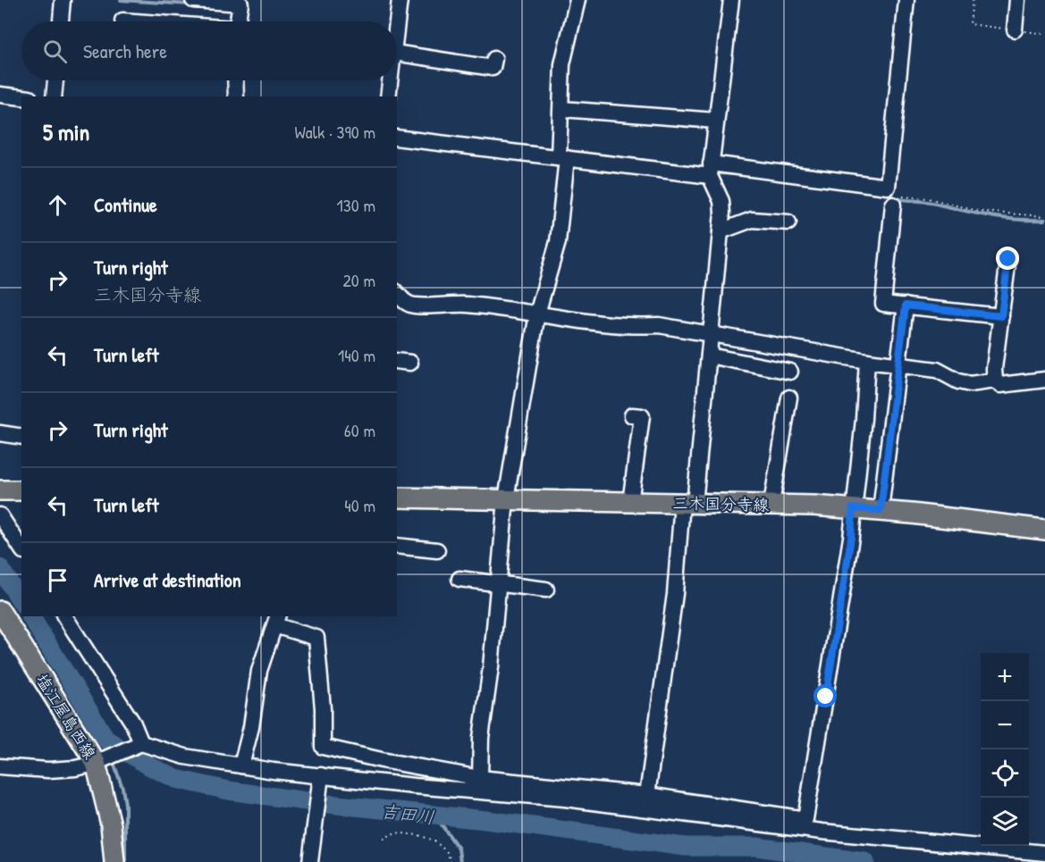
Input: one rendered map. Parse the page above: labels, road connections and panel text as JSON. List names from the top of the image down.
{
  "streets": {
    "main road": ["三木国分寺線", "塩江屋島西線"]
  },
  "water": ["吉田川"],
  "page": {
    "search": "Search here",
    "heading": ["5 min", "Walk · 390 m"],
    "list": [
      ["Continue", "130 m"],
      ["Turn right", "三木国分寺線", "20 m"],
      ["Turn left", "140 m"],
      ["Turn right", "60 m"],
      ["Turn left", "40 m"],
      "Arrive at destination"
    ],
    "map_buttons": ["+", "−"]
  }
}
